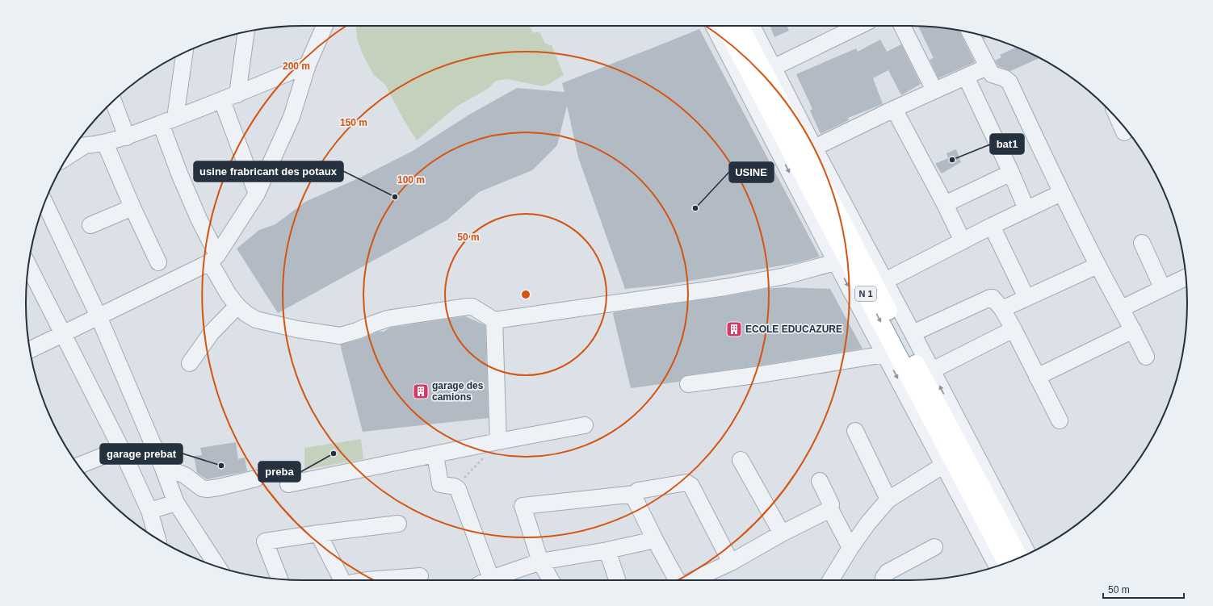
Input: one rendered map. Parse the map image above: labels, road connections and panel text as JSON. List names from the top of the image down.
{
  "streets": {
    "highway": ["N 1"]
  },
  "places": {
    "other": [
      "bat1",
      "usine frabricant des potaux",
      "USINE",
      "preba",
      "garage prebat"
    ],
    "building": ["ECOLE EDUCAZURE", "garage des camions"]
  },
  "scale_bar": "50 m",
  "rings": [
    "200 m",
    "150 m",
    "100 m",
    "50 m"
  ]
}
